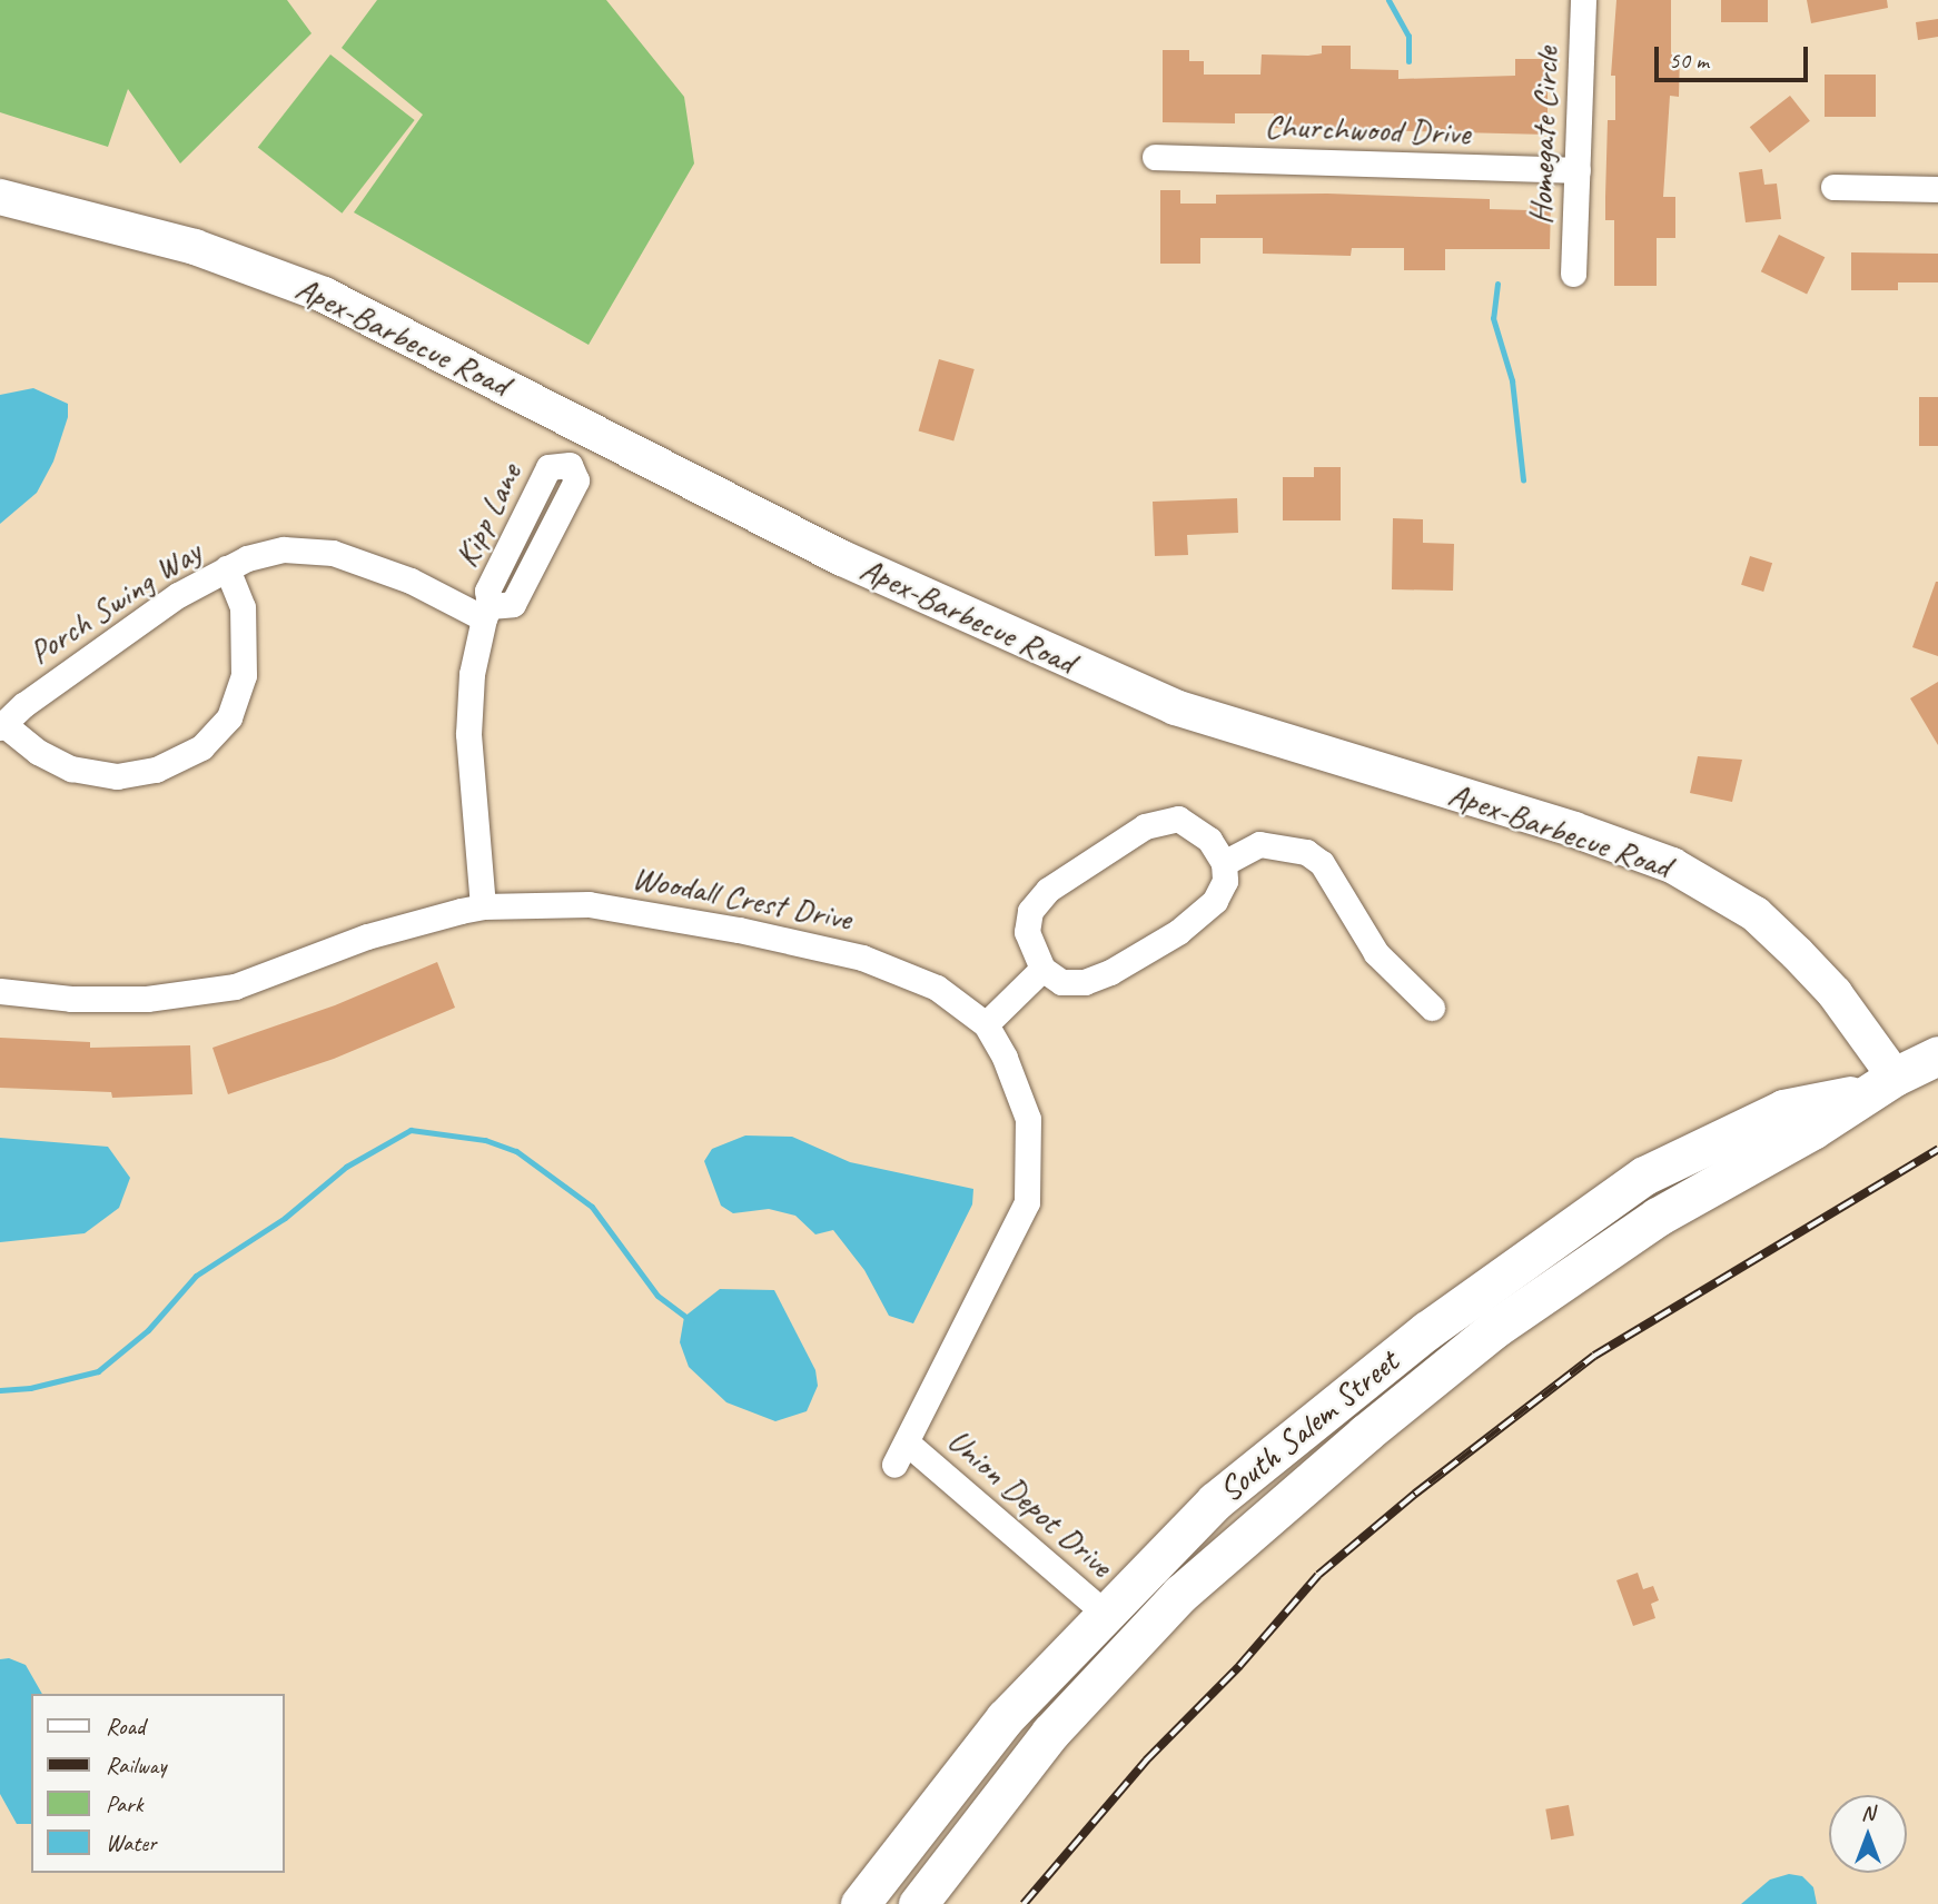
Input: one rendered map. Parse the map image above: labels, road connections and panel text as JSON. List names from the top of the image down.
{
  "streets": {
    "main road": ["South Salem Street"],
    "street": [
      "Churchwood Drive",
      "Homegate Circle",
      "Apex-Barbecue Road",
      "Kipp Lane",
      "Porch Swing Way",
      "Woodall Crest Drive",
      "Union Depot Drive"
    ]
  },
  "crossings": [
    ["Churchwood Drive", "Homegate Circle"],
    ["Apex-Barbecue Road", "Kipp Lane"],
    ["Apex-Barbecue Road", "South Salem Street"],
    ["Kipp Lane", "Porch Swing Way"],
    ["Kipp Lane", "Woodall Crest Drive"],
    ["Woodall Crest Drive", "Union Depot Drive"],
    ["South Salem Street", "Union Depot Drive"]
  ],
  "legend": [
    "Road",
    "Railway",
    "Park",
    "Water"
  ],
  "scale_bar": "50 m",
  "north": "top"
}
